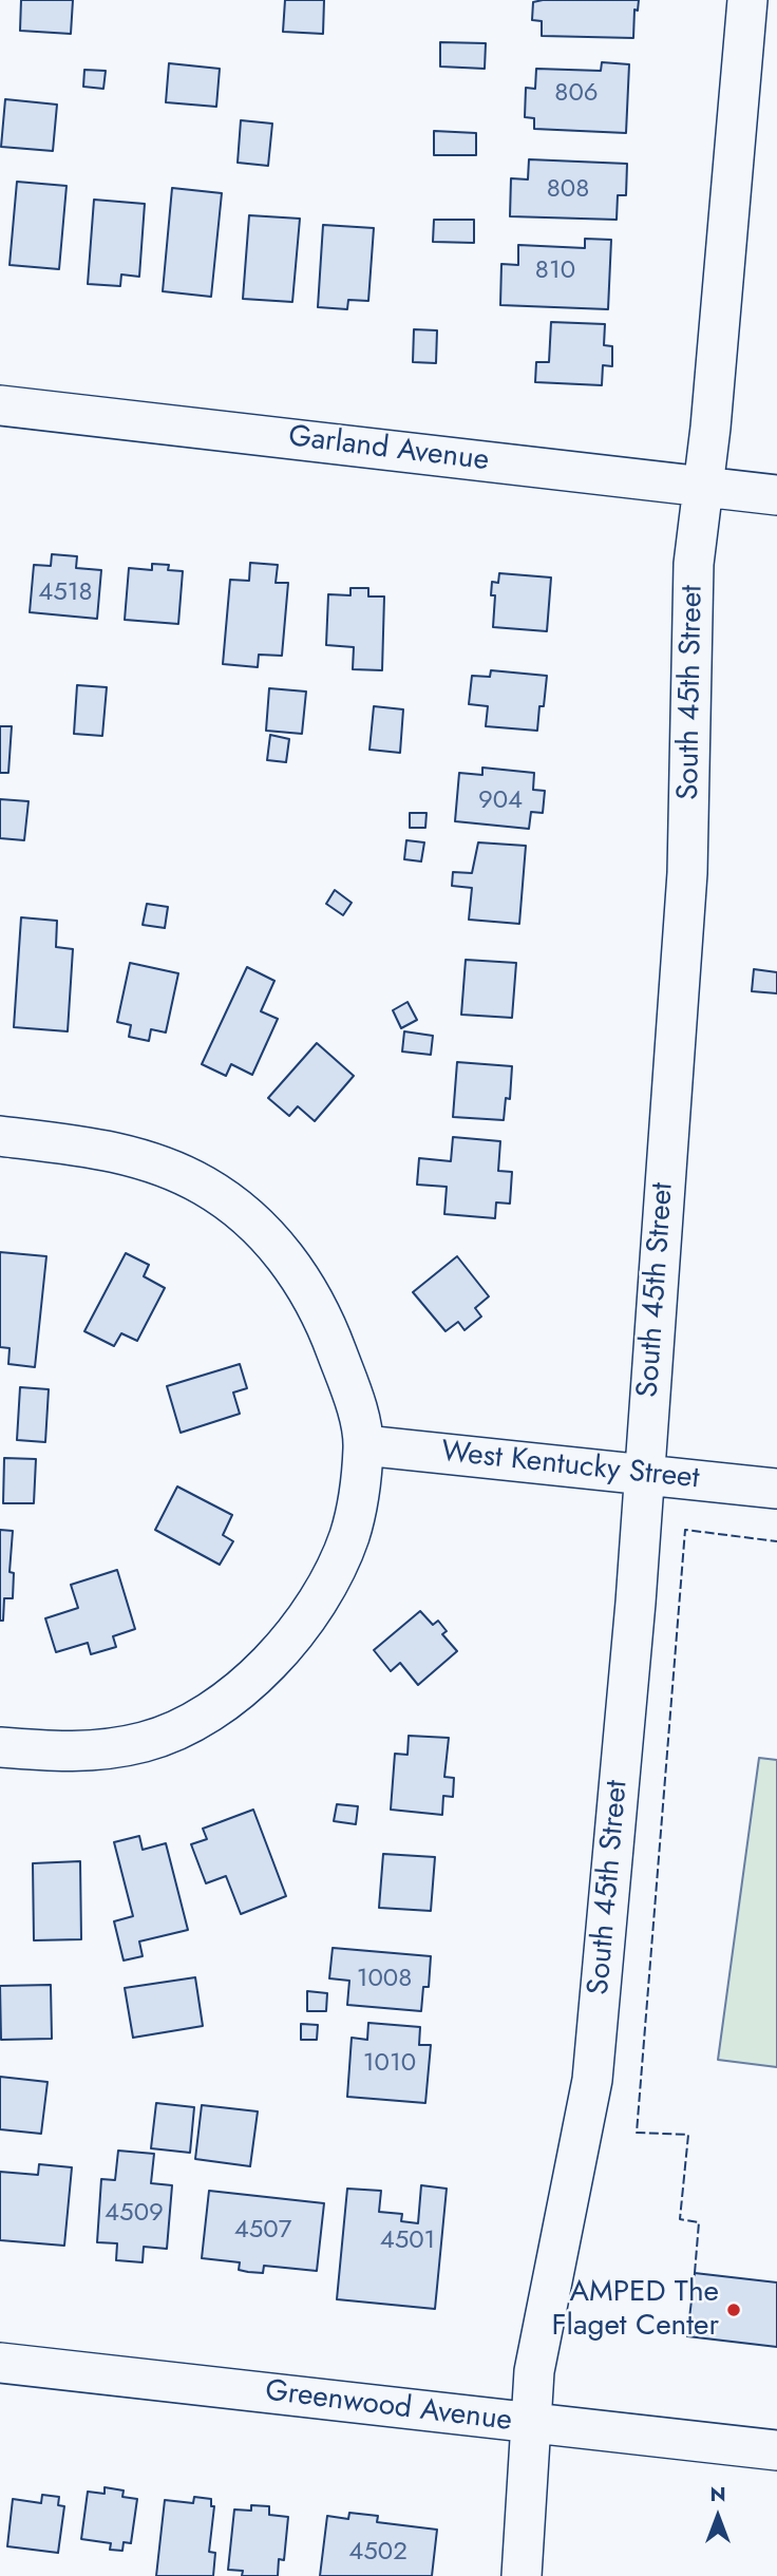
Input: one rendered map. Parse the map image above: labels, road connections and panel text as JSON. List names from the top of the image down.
{
  "streets": {
    "street": [
      "Garland Avenue",
      "South 45th Street",
      "West Kentucky Street",
      "Greenwood Avenue"
    ]
  },
  "crossings": [
    ["Garland Avenue", "South 45th Street"],
    ["South 45th Street", "West Kentucky Street"],
    ["South 45th Street", "Greenwood Avenue"]
  ],
  "places": ["AMPED The Flaget Center"],
  "house_numbers": [
    "806",
    "808",
    "810",
    "4518",
    "904",
    "1008",
    "1010",
    "4509",
    "4507",
    "4501",
    "4502"
  ],
  "north": "top"
}
